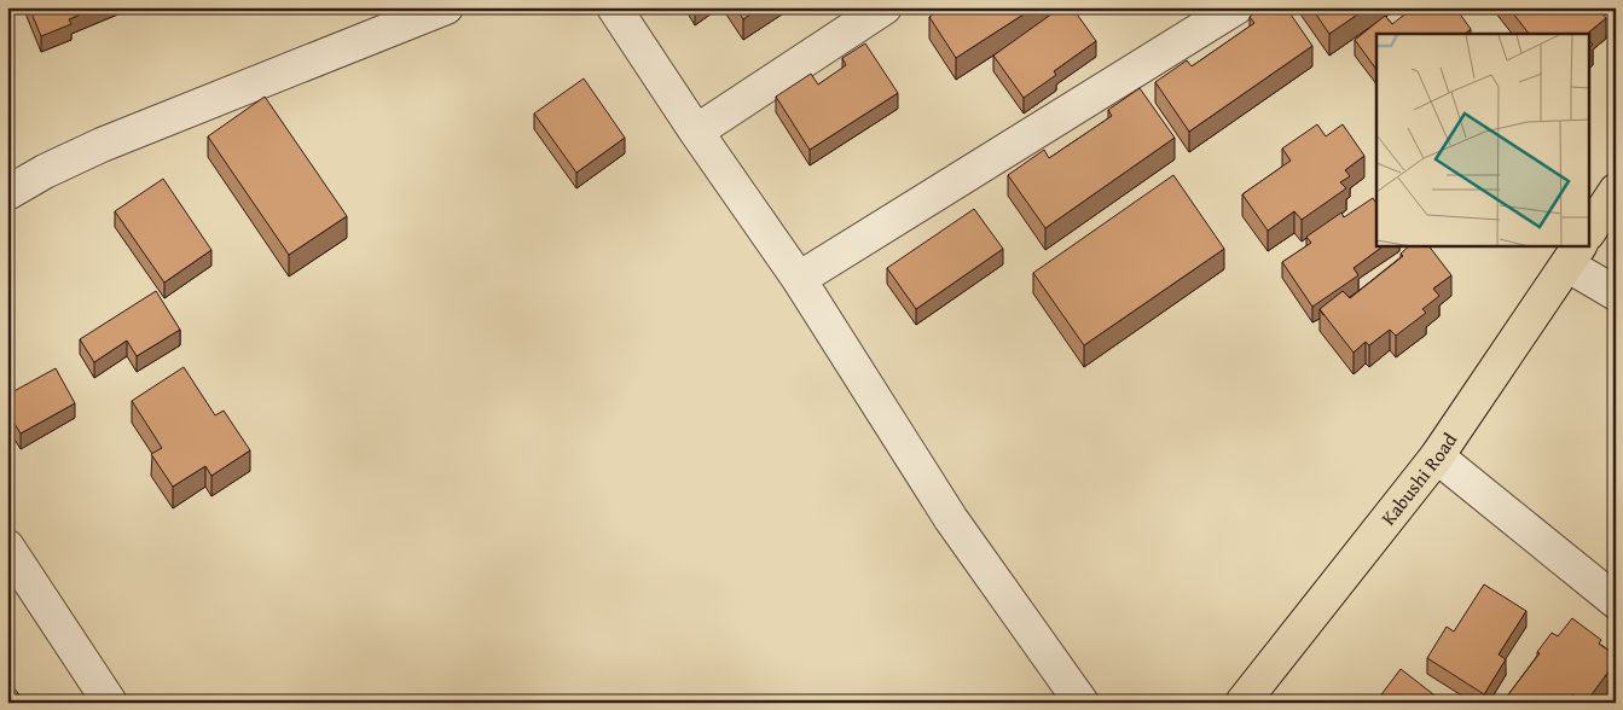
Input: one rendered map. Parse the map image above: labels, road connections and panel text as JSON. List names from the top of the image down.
{
  "streets": {
    "main road": ["Kabushi Road"]
  }
}
